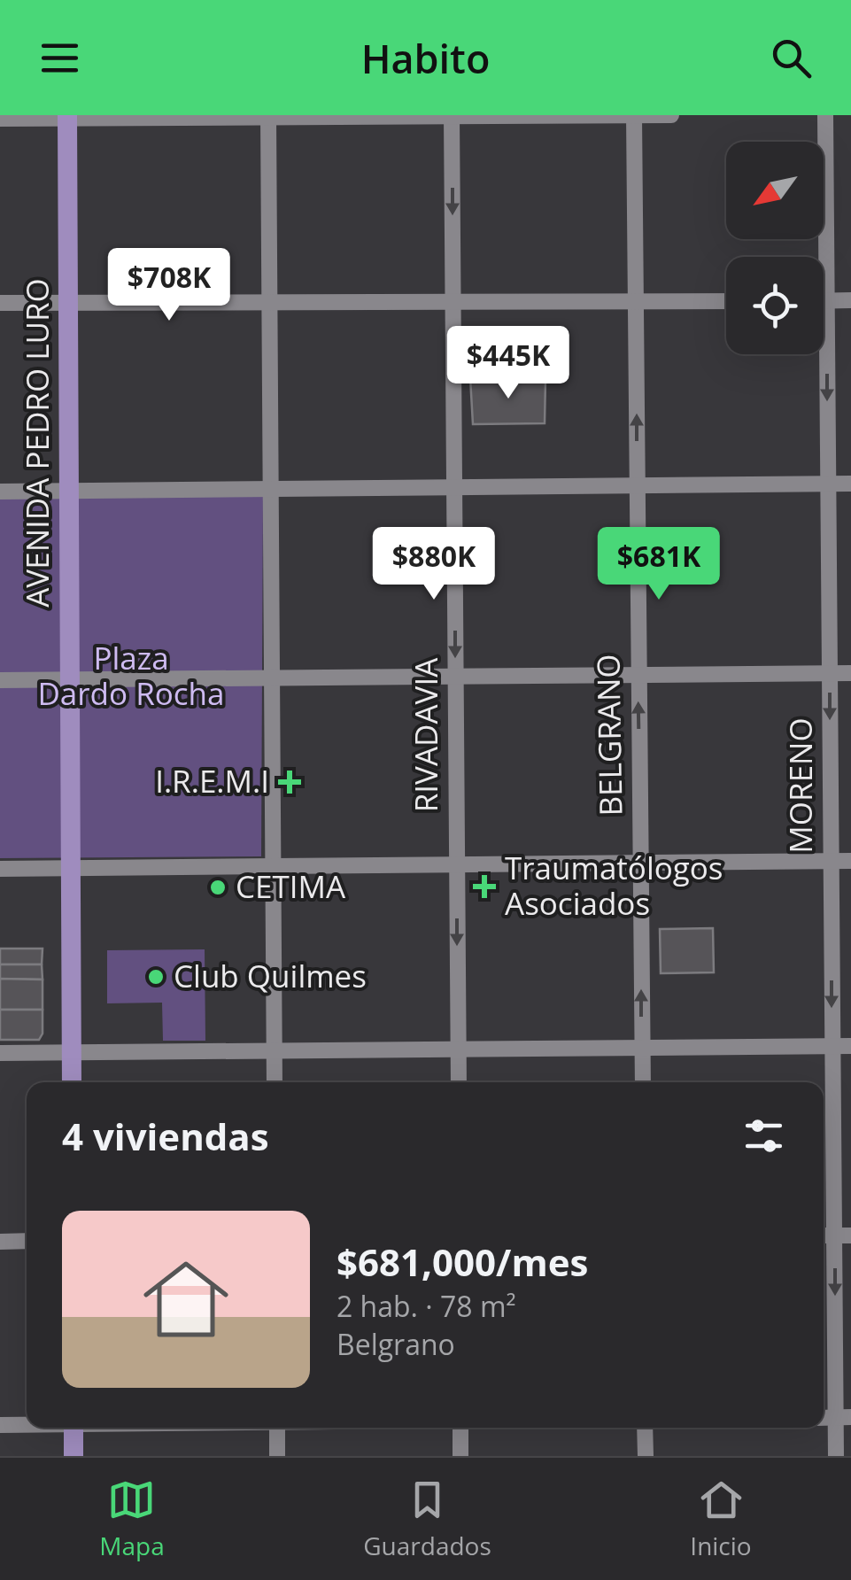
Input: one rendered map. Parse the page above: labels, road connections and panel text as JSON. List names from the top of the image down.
{
  "streets": {
    "main road": ["AVENIDA PEDRO LURO"],
    "street": ["RIVADAVIA", "BELGRANO", "MORENO"]
  },
  "one_way": ["RIVADAVIA", "BELGRANO", "MORENO"],
  "parks": ["Plaza Dardo Rocha"],
  "places": {
    "health": ["I.R.E.M.I", "Traumatólogos Asociados"],
    "other": ["CETIMA", "Club Quilmes"]
  },
  "north": "bottom left",
  "page": {
    "header": "Habito",
    "price": [
      "$708K",
      "$445K",
      "$880K",
      "$681K"
    ],
    "heading": "4 viviendas",
    "list": [
      {
        "name": "$681,000/mes",
        "note": "2 hab. · 78 m² · Belgrano"
      }
    ],
    "tabs": ["Mapa", "Guardados", "Inicio"]
  }
}
